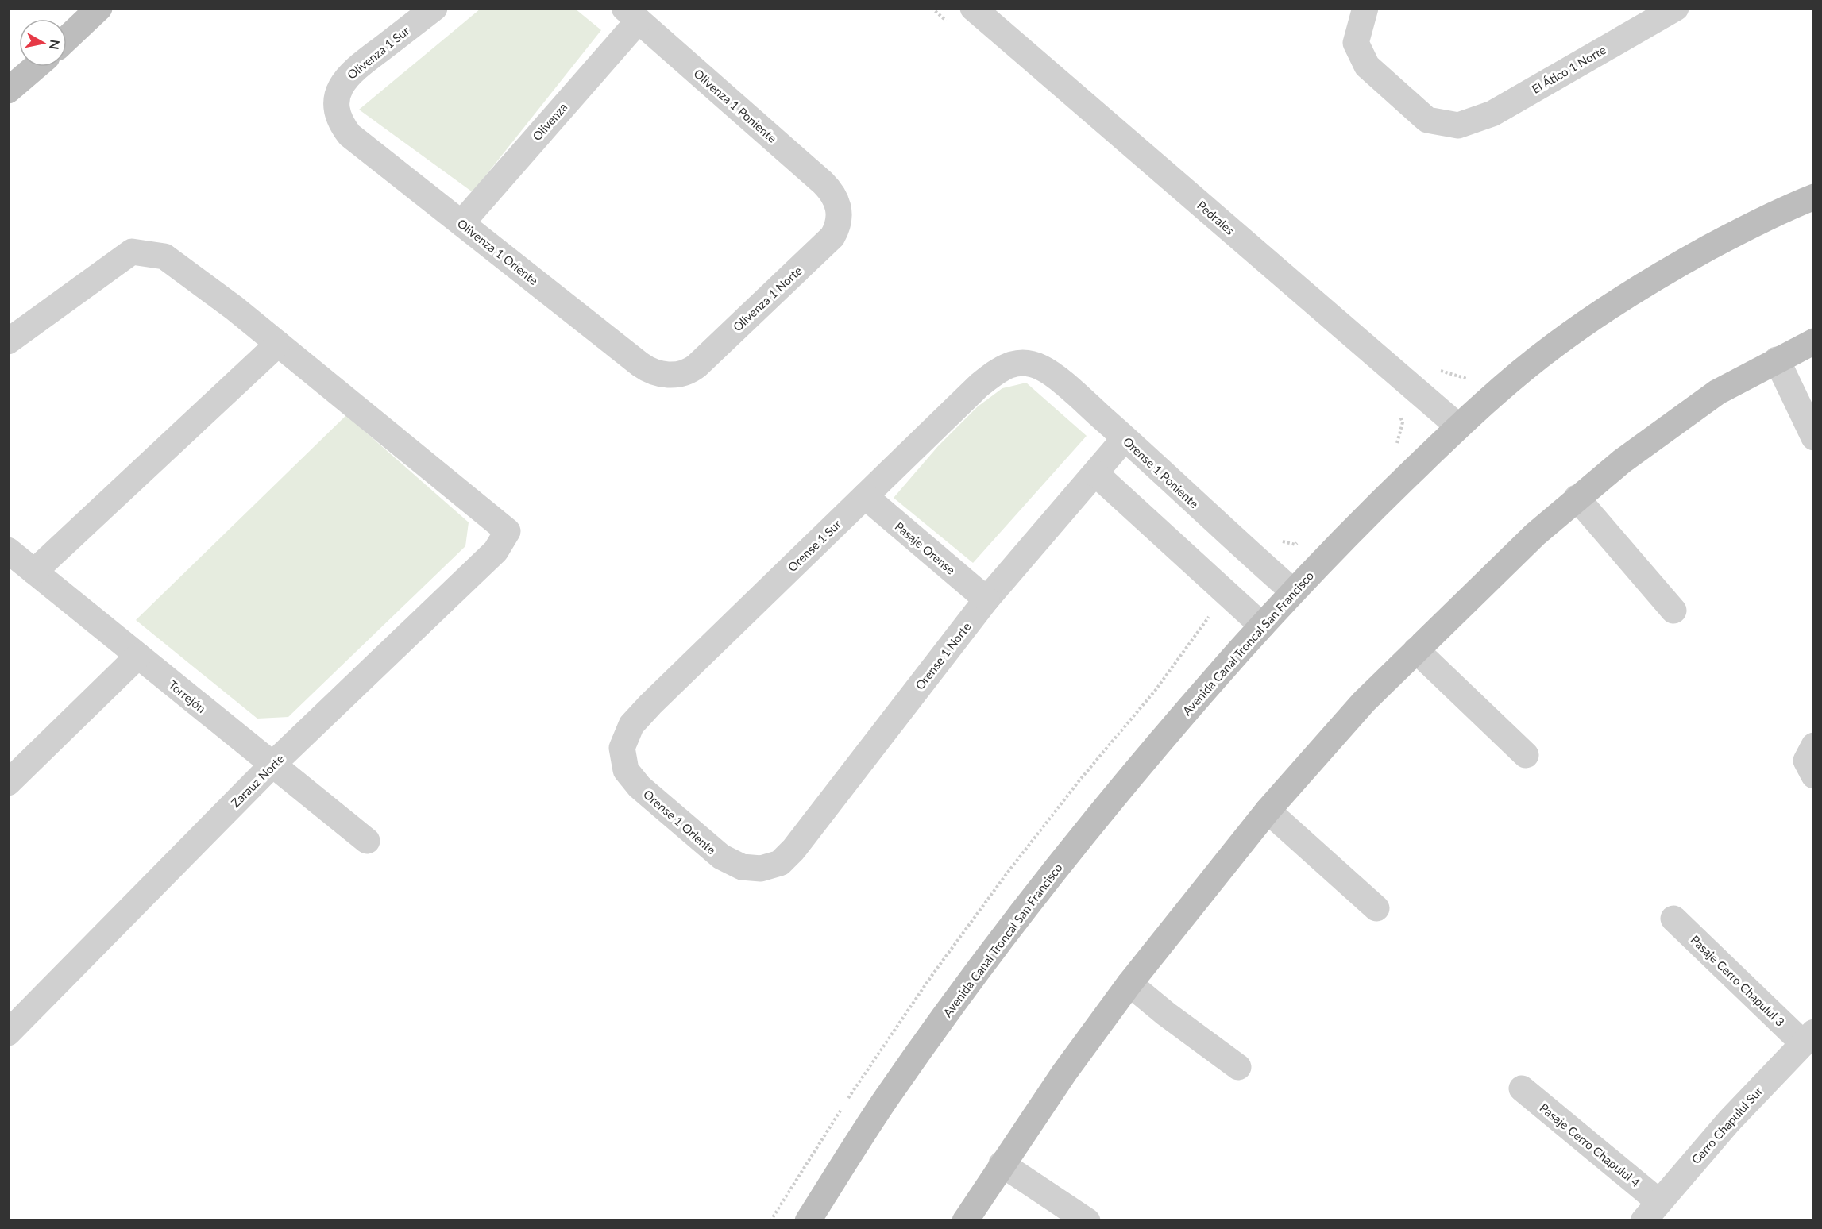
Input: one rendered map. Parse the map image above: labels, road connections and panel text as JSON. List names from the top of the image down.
{
  "streets": {
    "street": [
      "Olivenza 1 Sur",
      "El Ático 1 Norte",
      "Olivenza 1 Poniente",
      "Olivenza",
      "Pedrales",
      "Olivenza 1 Oriente",
      "Olivenza 1 Norte",
      "Orense 1 Poniente",
      "Orense 1 Sur",
      "Pasaje Orense",
      "Avenida Canal Troncal San Francisco",
      "Orense 1 Norte",
      "Torrejón",
      "Zarauz Norte",
      "Orense 1 Oriente",
      "Pasaje Cerro Chapulul 3",
      "Cerro Chapulul Sur",
      "Pasaje Cerro Chapulul 4"
    ]
  },
  "crossings": [
    ["Olivenza 1 Sur", "Olivenza 1 Oriente"],
    ["Olivenza 1 Poniente", "Olivenza"],
    ["Olivenza 1 Poniente", "Olivenza 1 Norte"],
    ["Olivenza", "Olivenza 1 Oriente"],
    ["Pedrales", "Avenida Canal Troncal San Francisco"],
    ["Olivenza 1 Oriente", "Olivenza 1 Norte"],
    ["Orense 1 Poniente", "Orense 1 Sur"],
    ["Orense 1 Poniente", "Avenida Canal Troncal San Francisco"],
    ["Orense 1 Poniente", "Orense 1 Norte"],
    ["Orense 1 Sur", "Pasaje Orense"],
    ["Orense 1 Sur", "Orense 1 Oriente"],
    ["Pasaje Orense", "Orense 1 Norte"],
    ["Orense 1 Norte", "Orense 1 Oriente"],
    ["Torrejón", "Zarauz Norte"],
    ["Pasaje Cerro Chapulul 3", "Cerro Chapulul Sur"],
    ["Cerro Chapulul Sur", "Pasaje Cerro Chapulul 4"]
  ],
  "north": "right"
}
